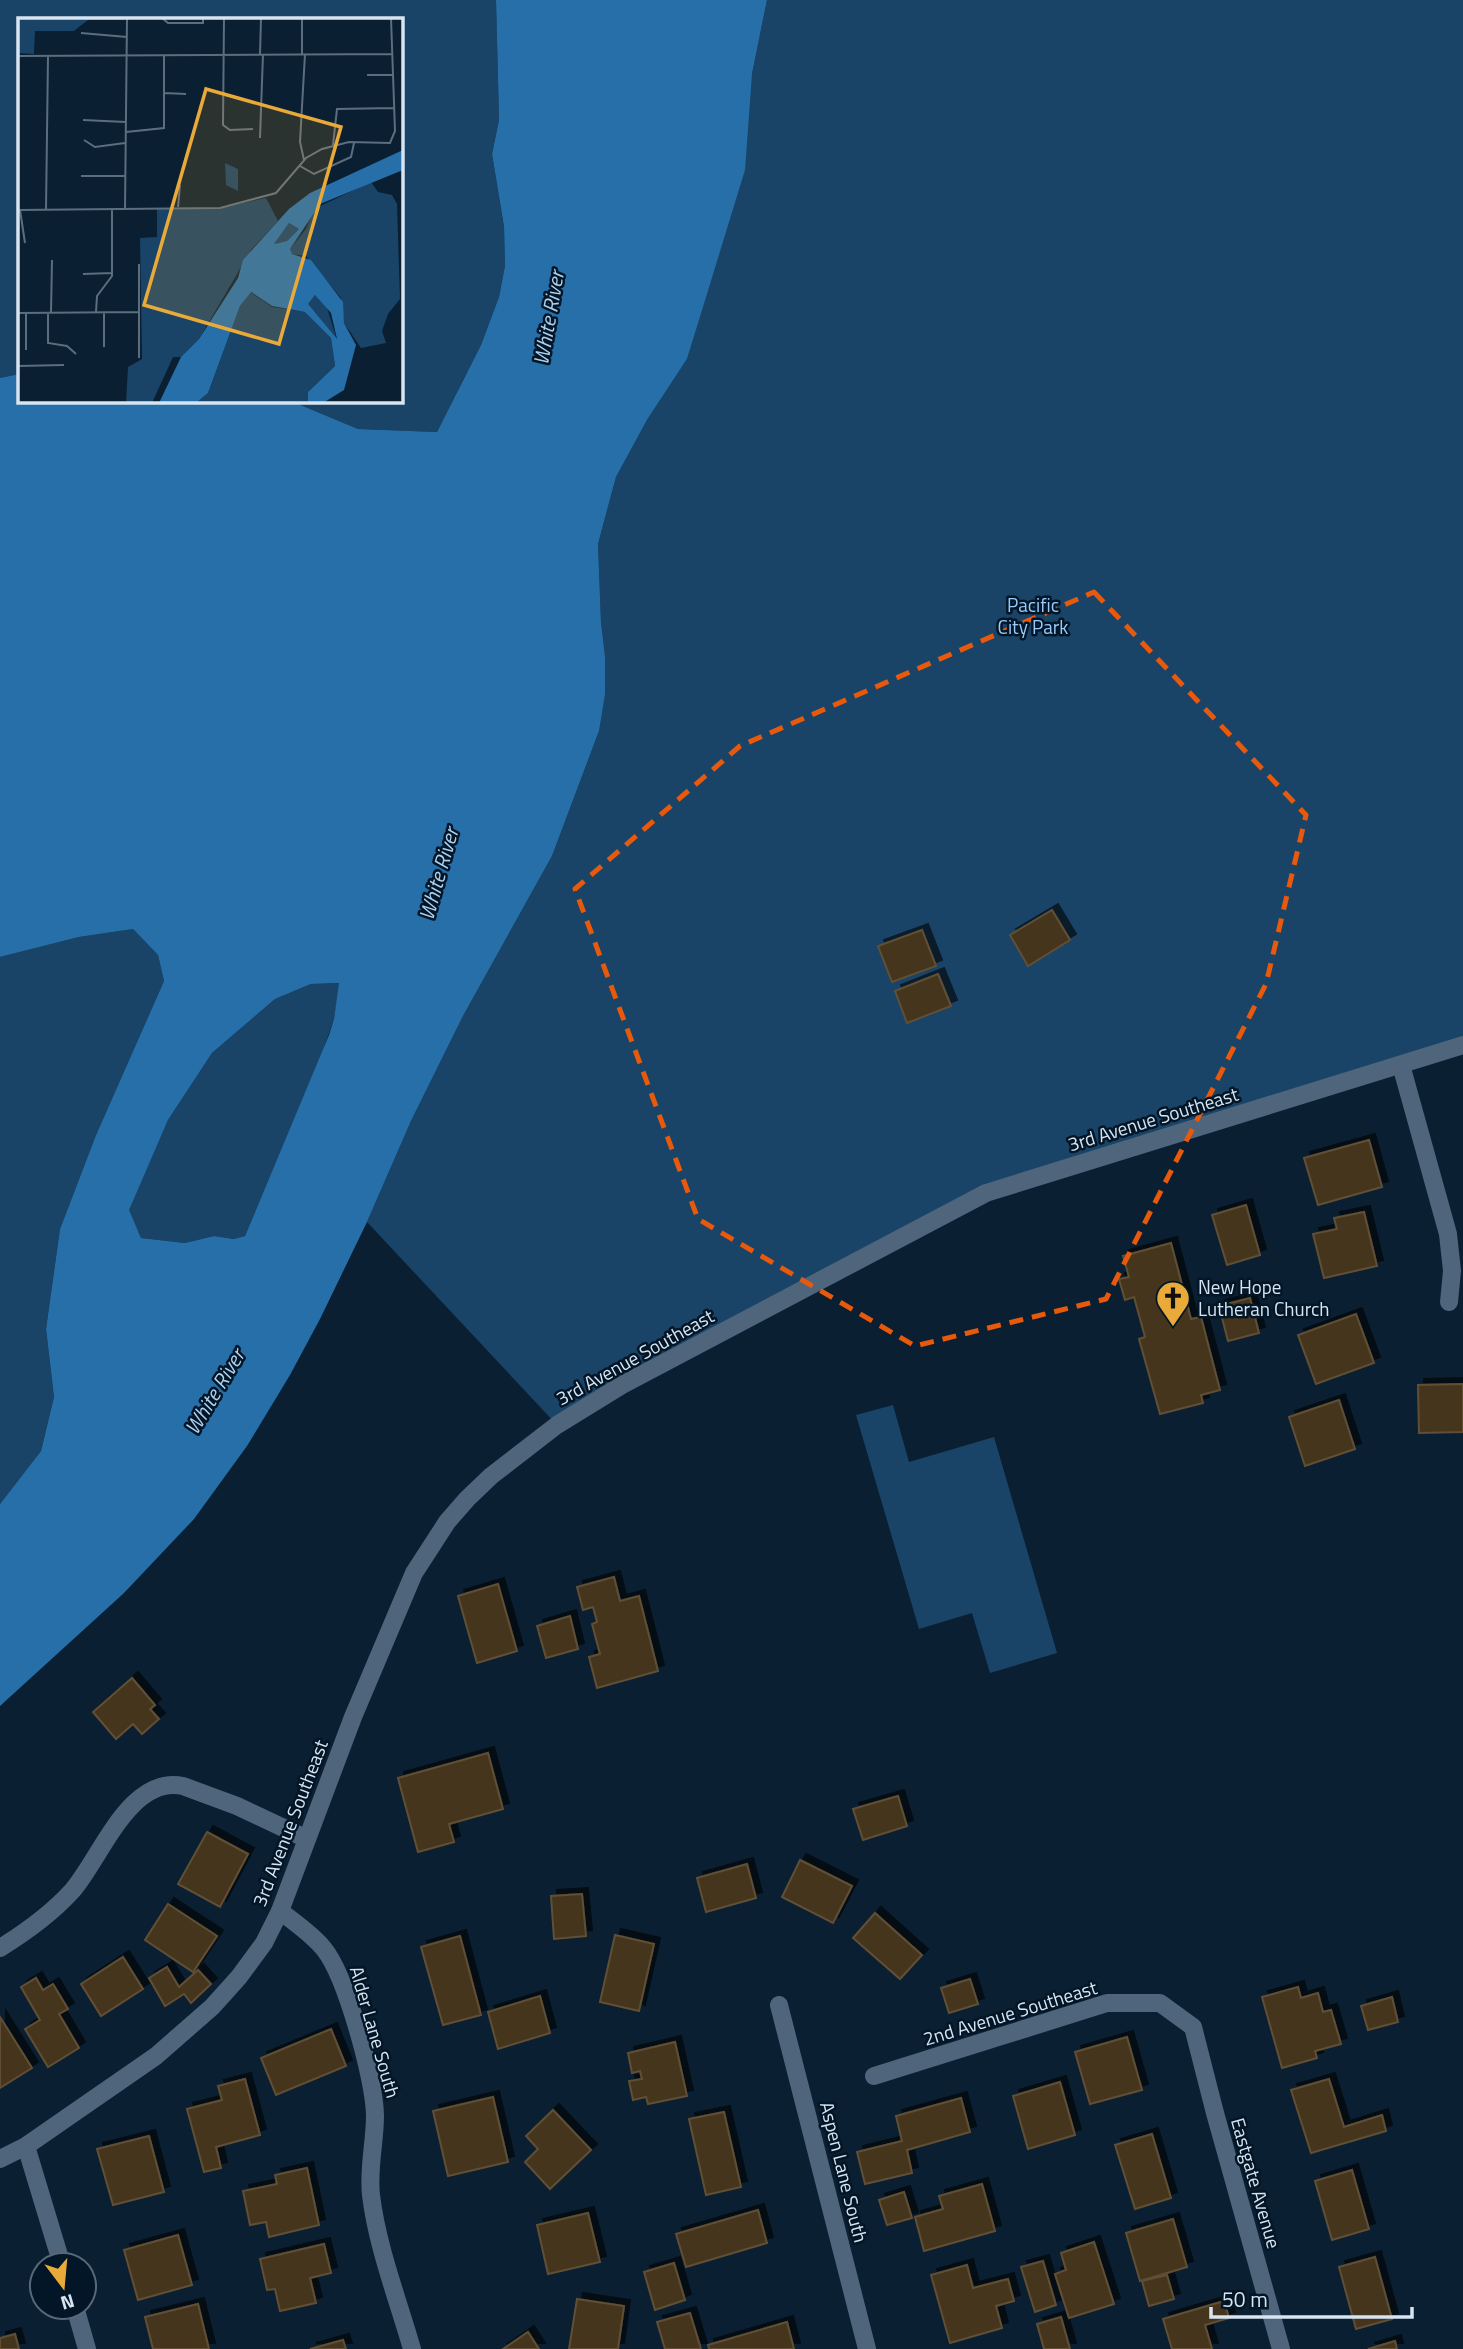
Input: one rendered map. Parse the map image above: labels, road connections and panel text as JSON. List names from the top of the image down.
{
  "streets": {
    "street": [
      "3rd Avenue Southeast",
      "2nd Avenue Southeast",
      "Alder Lane South",
      "Aspen Lane South",
      "Eastgate Avenue"
    ]
  },
  "crossings": [
    ["3rd Avenue Southeast", "Alder Lane South"],
    ["2nd Avenue Southeast", "Eastgate Avenue"]
  ],
  "water": ["White River"],
  "parks": ["Pacific City Park"],
  "places": {
    "church": ["New Hope Lutheran Church"]
  },
  "scale_bar": "50 m",
  "north": "bottom"
}
